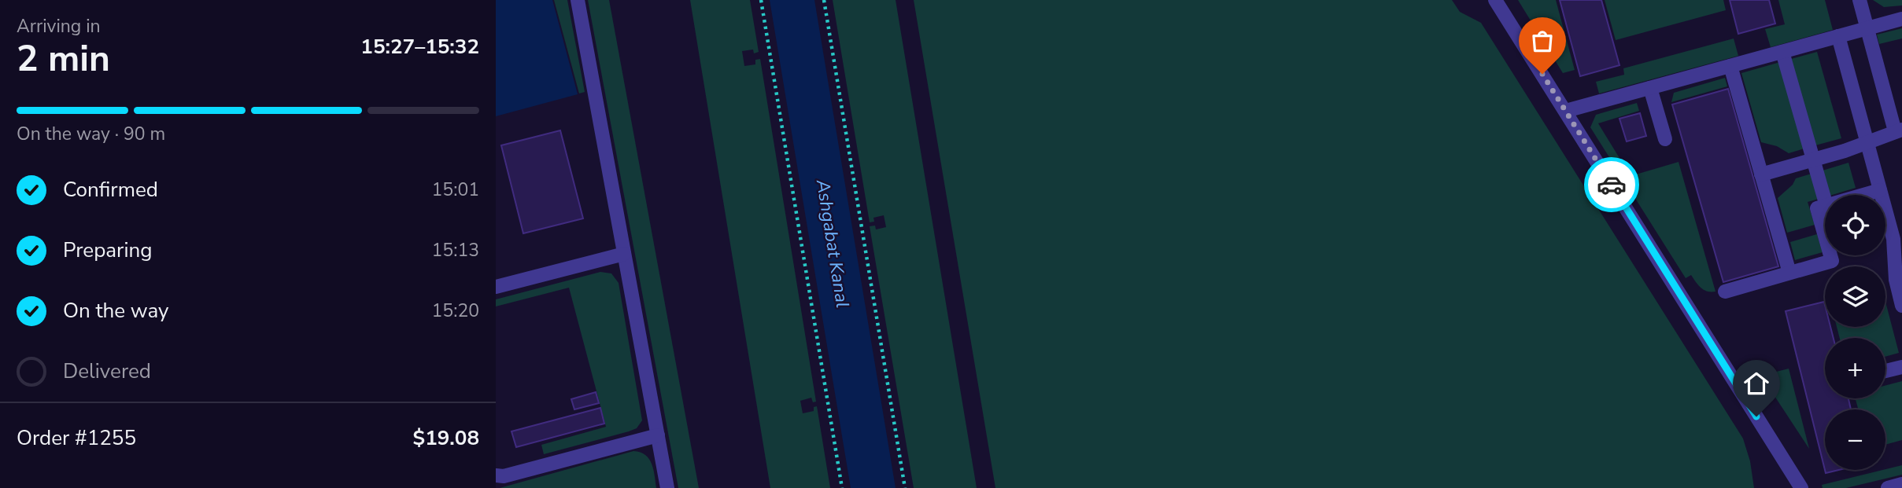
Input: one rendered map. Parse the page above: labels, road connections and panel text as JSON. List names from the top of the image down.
{
  "water": ["Ashgabat Kanal"],
  "page": {
    "heading": ["2 min", "Arriving in", "15:27–15:32"],
    "panel": ["Order #1255", "$19.08"],
    "bar": "On the way · 90 m",
    "list": [
      ["Confirmed", "15:01"],
      ["Preparing", "15:13"],
      ["On the way", "15:20"],
      "Delivered"
    ],
    "map_buttons": ["+", "−"]
  }
}
